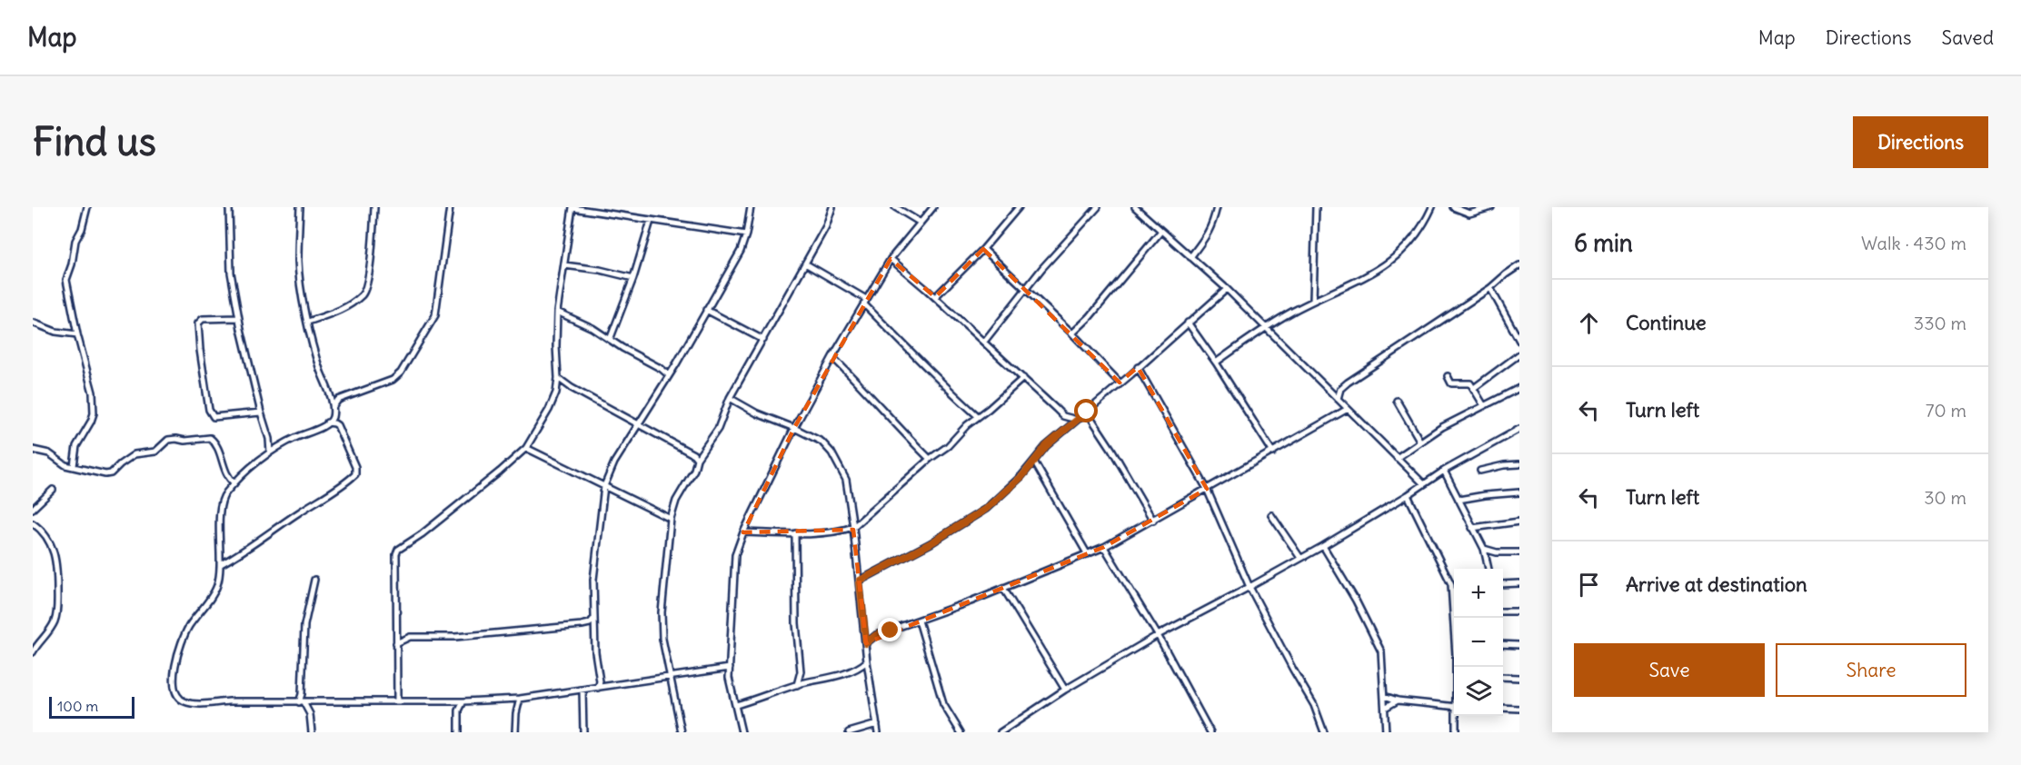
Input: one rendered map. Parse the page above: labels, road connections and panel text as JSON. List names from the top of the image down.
{
  "scale_bar": "100 m",
  "page": {
    "header": "Map",
    "nav": ["Map", "Directions", "Saved"],
    "buttons": [
      "Directions",
      ["Save", "Share"]
    ],
    "title": "Find us",
    "heading": ["6 min", "Walk · 430 m"],
    "list": [
      ["Continue", "330 m"],
      ["Turn left", "70 m"],
      ["Turn left", "30 m"],
      "Arrive at destination"
    ],
    "map_buttons": ["+", "−"],
    "scale": "100 m"
  }
}
